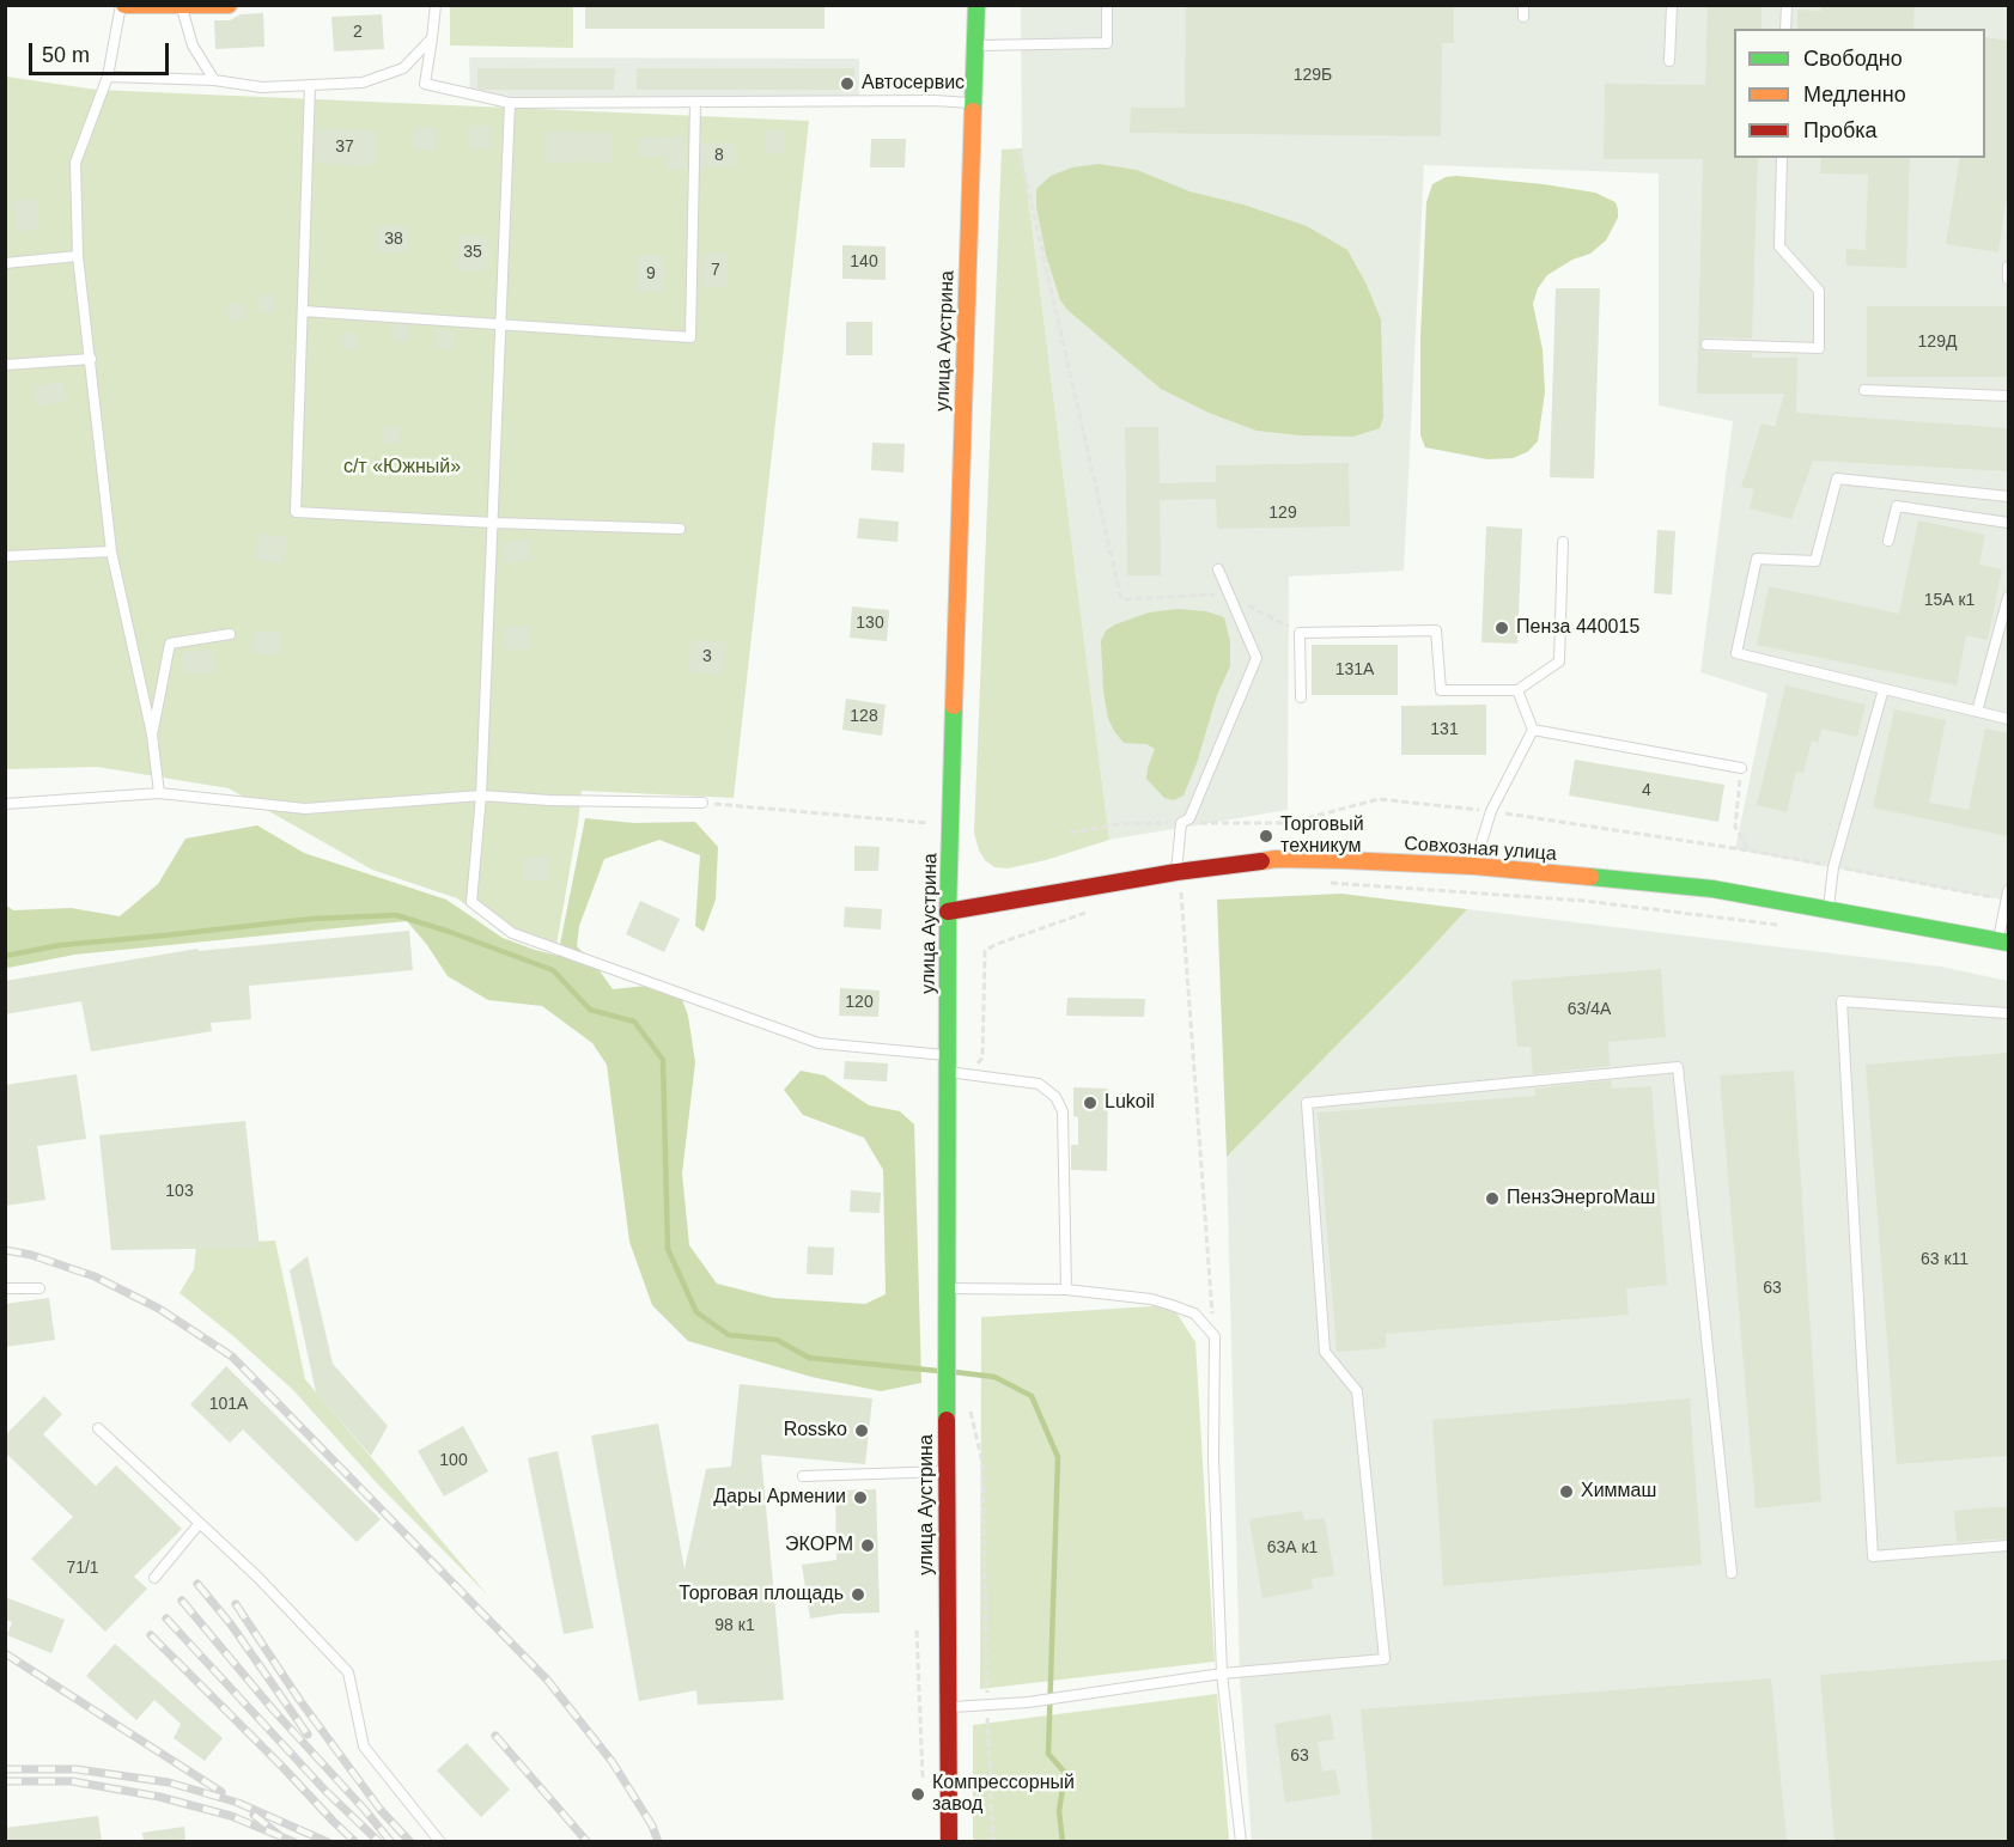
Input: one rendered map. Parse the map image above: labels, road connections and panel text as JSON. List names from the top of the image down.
{
  "streets": {
    "main road": ["улица Аустрина", "Совхозная улица"]
  },
  "crossings": [
    ["улица Аустрина", "Совхозная улица"]
  ],
  "parks": ["с/т «Южный»"],
  "places": [
    "Автосервис",
    "Пенза 440015",
    "Торговый техникум",
    "Lukoil",
    "ПензЭнергоМаш",
    "Rossko",
    "Химмаш",
    "Дары Армении",
    "ЭКОРМ",
    "Торговая площадь",
    "Компрессорный завод"
  ],
  "house_numbers": [
    "2",
    "129Б",
    "37",
    "8",
    "38",
    "35",
    "140",
    "7",
    "9",
    "129Д",
    "129",
    "15А к1",
    "130",
    "3",
    "131А",
    "128",
    "131",
    "4",
    "120",
    "63/4А",
    "103",
    "63 к11",
    "63",
    "101А",
    "100",
    "63А к1",
    "71/1",
    "98 к1",
    "63"
  ],
  "legend": ["Свободно", "Медленно", "Пробка"],
  "scale_bar": "50 m"
}
